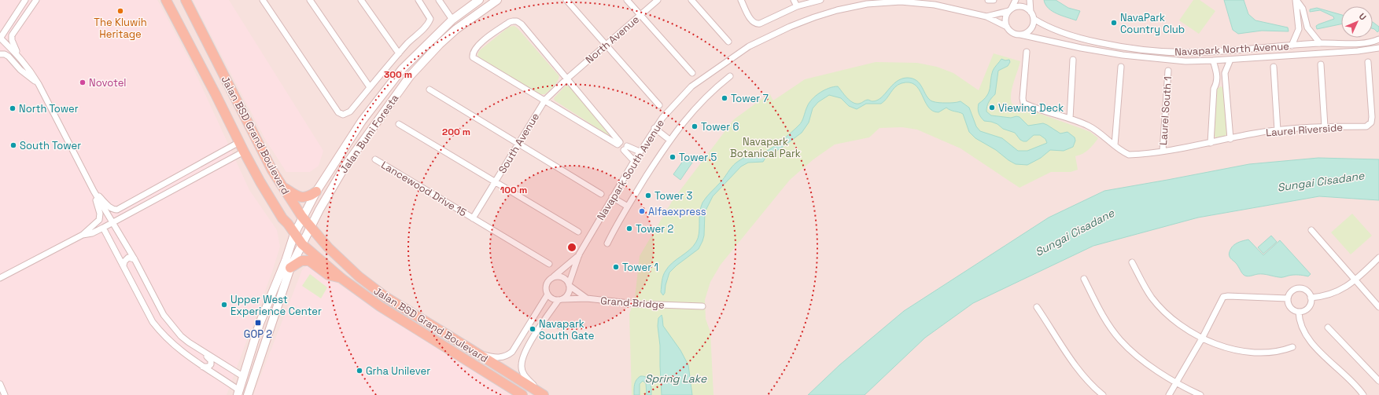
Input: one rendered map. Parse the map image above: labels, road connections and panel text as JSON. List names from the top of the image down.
{
  "streets": {
    "main road": ["Jalan Bumi Foresta", "Jalan BSD Grand Boulevard"],
    "street": [
      "North Avenue",
      "Navapark North Avenue",
      "Laurel South 1",
      "Laurel Riverside",
      "South Avenue",
      "Navapark South Avenue",
      "Lancewood Drive 15",
      "Grand Bridge"
    ]
  },
  "crossings": [
    ["North Avenue", "South Avenue"],
    ["Navapark North Avenue", "Navapark South Avenue"],
    ["Laurel South 1", "Laurel Riverside"],
    ["Jalan Bumi Foresta", "Jalan BSD Grand Boulevard"],
    ["South Avenue", "Lancewood Drive 15"],
    ["Navapark South Avenue", "Grand Bridge"]
  ],
  "water": ["Sungai Cisadane", "Spring Lake"],
  "parks": ["Navapark Botanical Park"],
  "places": {
    "other": [
      "The Kluwih Heritage",
      "NavaPark Country Club",
      "Novotel",
      "Tower 7",
      "Viewing Deck",
      "North Tower",
      "Tower 6",
      "South Tower",
      "Tower 5",
      "Tower 3",
      "Alfaexpress",
      "Tower 2",
      "Tower 1",
      "Upper West Experience Center",
      "Navapark South Gate",
      "Grha Unilever"
    ],
    "transit": ["GOP 2"]
  },
  "north": "top right",
  "rings": ["300 m", "200 m", "100 m"]
}
